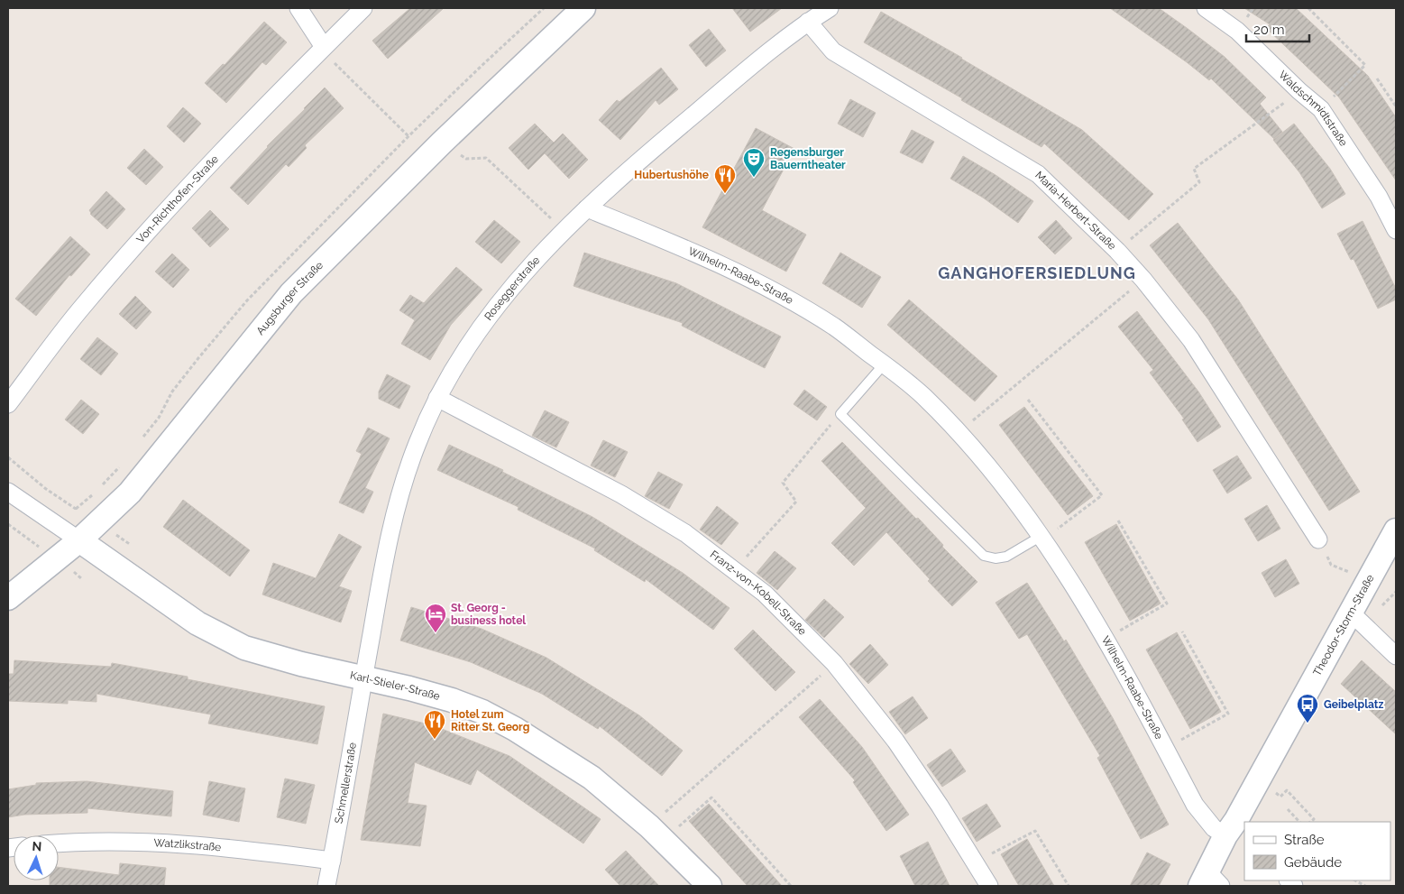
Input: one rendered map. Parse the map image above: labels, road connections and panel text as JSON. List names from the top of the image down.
{
  "streets": {
    "street": [
      "Waldschmidtstraße",
      "Von-Richthofen-Straße",
      "Maria-Herbert-Straße",
      "Wilhelm-Raabe-Straße",
      "Roseggerstraße",
      "Augsburger Straße",
      "Franz-von-Kobell-Straße",
      "Theodor-Storm-Straße",
      "Karl-Stieler-Straße",
      "Schmellerstraße",
      "Watzlikstraße"
    ]
  },
  "crossings": [
    ["Maria-Herbert-Straße", "Roseggerstraße"],
    ["Wilhelm-Raabe-Straße", "Roseggerstraße"],
    ["Wilhelm-Raabe-Straße", "Theodor-Storm-Straße"],
    ["Roseggerstraße", "Franz-von-Kobell-Straße"],
    ["Roseggerstraße", "Karl-Stieler-Straße"],
    ["Roseggerstraße", "Schmellerstraße"],
    ["Augsburger Straße", "Karl-Stieler-Straße"],
    ["Karl-Stieler-Straße", "Schmellerstraße"],
    ["Schmellerstraße", "Watzlikstraße"]
  ],
  "districts": ["GANGHOFERSIEDLUNG"],
  "places": {
    "theatre": ["Regensburger Bauerntheater"],
    "restaurant": ["Hubertushöhe", "Hotel zum Ritter St. Georg"],
    "hotel": ["St. Georg - business hotel"],
    "bus stop": ["Geibelplatz"]
  },
  "legend": ["Straße", "Gebäude"],
  "scale_bar": "20 m",
  "north": "top"
}
